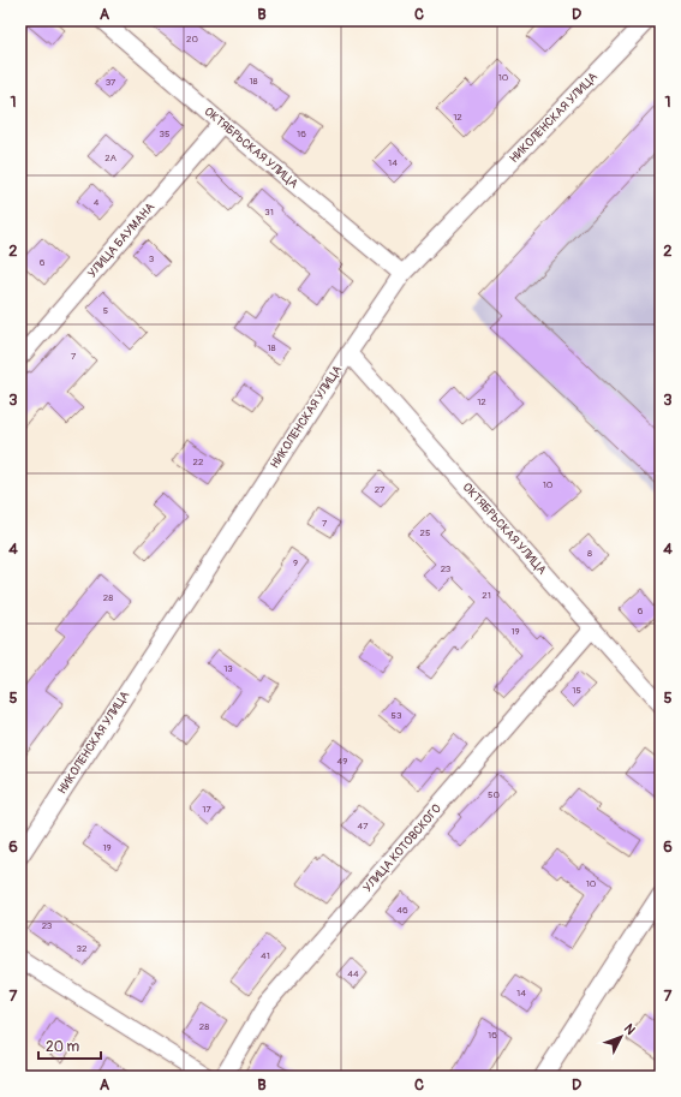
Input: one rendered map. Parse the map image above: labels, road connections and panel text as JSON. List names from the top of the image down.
{
  "streets": {
    "street": [
      "НИКОЛЕНСКАЯ УЛИЦА",
      "ОКТЯБРЬСКАЯ УЛИЦА",
      "УЛИЦА БАУМАНА",
      "УЛИЦА КОТОВСКОГО"
    ]
  },
  "crossings": [
    ["НИКОЛЕНСКАЯ УЛИЦА", "ОКТЯБРЬСКАЯ УЛИЦА"],
    ["ОКТЯБРЬСКАЯ УЛИЦА", "УЛИЦА БАУМАНА"],
    ["ОКТЯБРЬСКАЯ УЛИЦА", "УЛИЦА КОТОВСКОГО"]
  ],
  "house_numbers": [
    "20",
    "10",
    "18",
    "37",
    "12",
    "35",
    "16",
    "2А",
    "14",
    "4",
    "31",
    "3",
    "6",
    "5",
    "18",
    "7",
    "12",
    "22",
    "10",
    "27",
    "7",
    "25",
    "8",
    "9",
    "23",
    "21",
    "28",
    "6",
    "19",
    "13",
    "15",
    "53",
    "49",
    "50",
    "17",
    "47",
    "19",
    "10",
    "46",
    "23",
    "32",
    "41",
    "44",
    "14",
    "28",
    "16"
  ],
  "scale_bar": "20 m",
  "north": "top right",
  "grid": {
    "columns": [
      "A",
      "B",
      "C",
      "D"
    ],
    "rows": [
      "1",
      "2",
      "3",
      "4",
      "5",
      "6",
      "7"
    ]
  }
}
